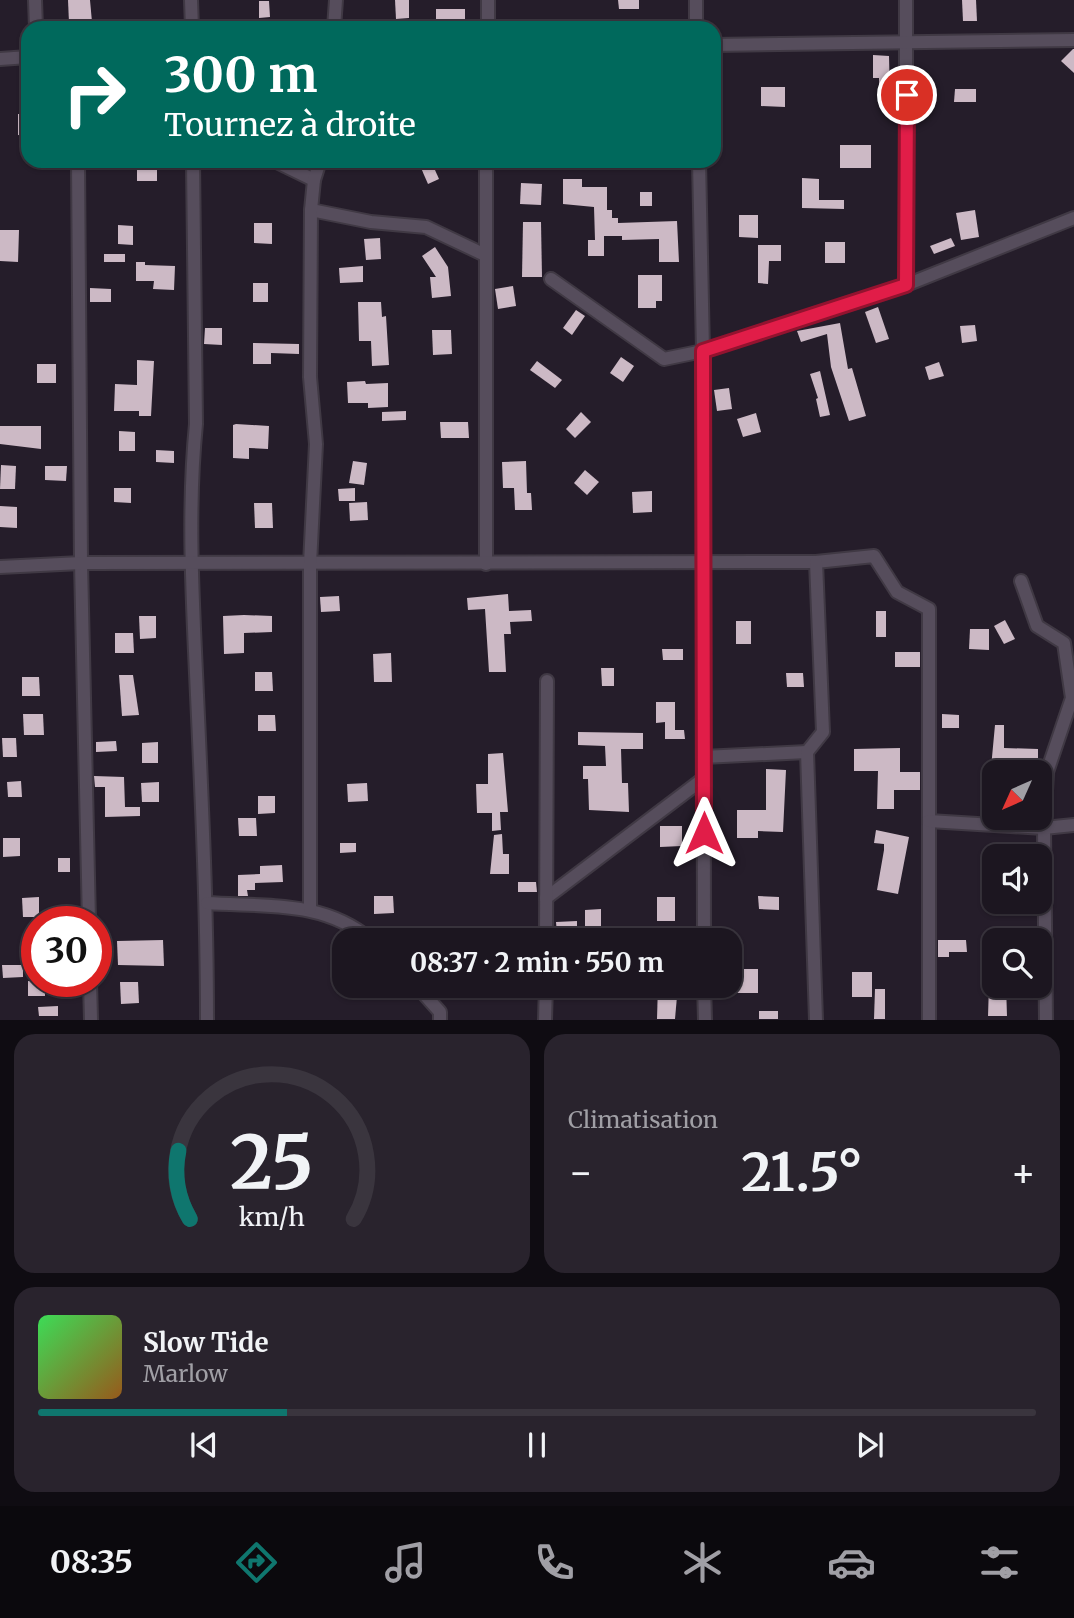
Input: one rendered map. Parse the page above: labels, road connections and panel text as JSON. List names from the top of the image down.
{
  "north": "bottom left",
  "page": {
    "turn": ["300 m", "Tournez à droite"],
    "limit": "30",
    "trip": "08:37 · 2 min · 550 m",
    "tile": "Climatisation",
    "heat": ["−", "21.5°", "+"],
    "song": ["Slow Tide", "Marlow"],
    "tabs": "08:35",
    "gauge": ["25", "km/h"]
  }
}
